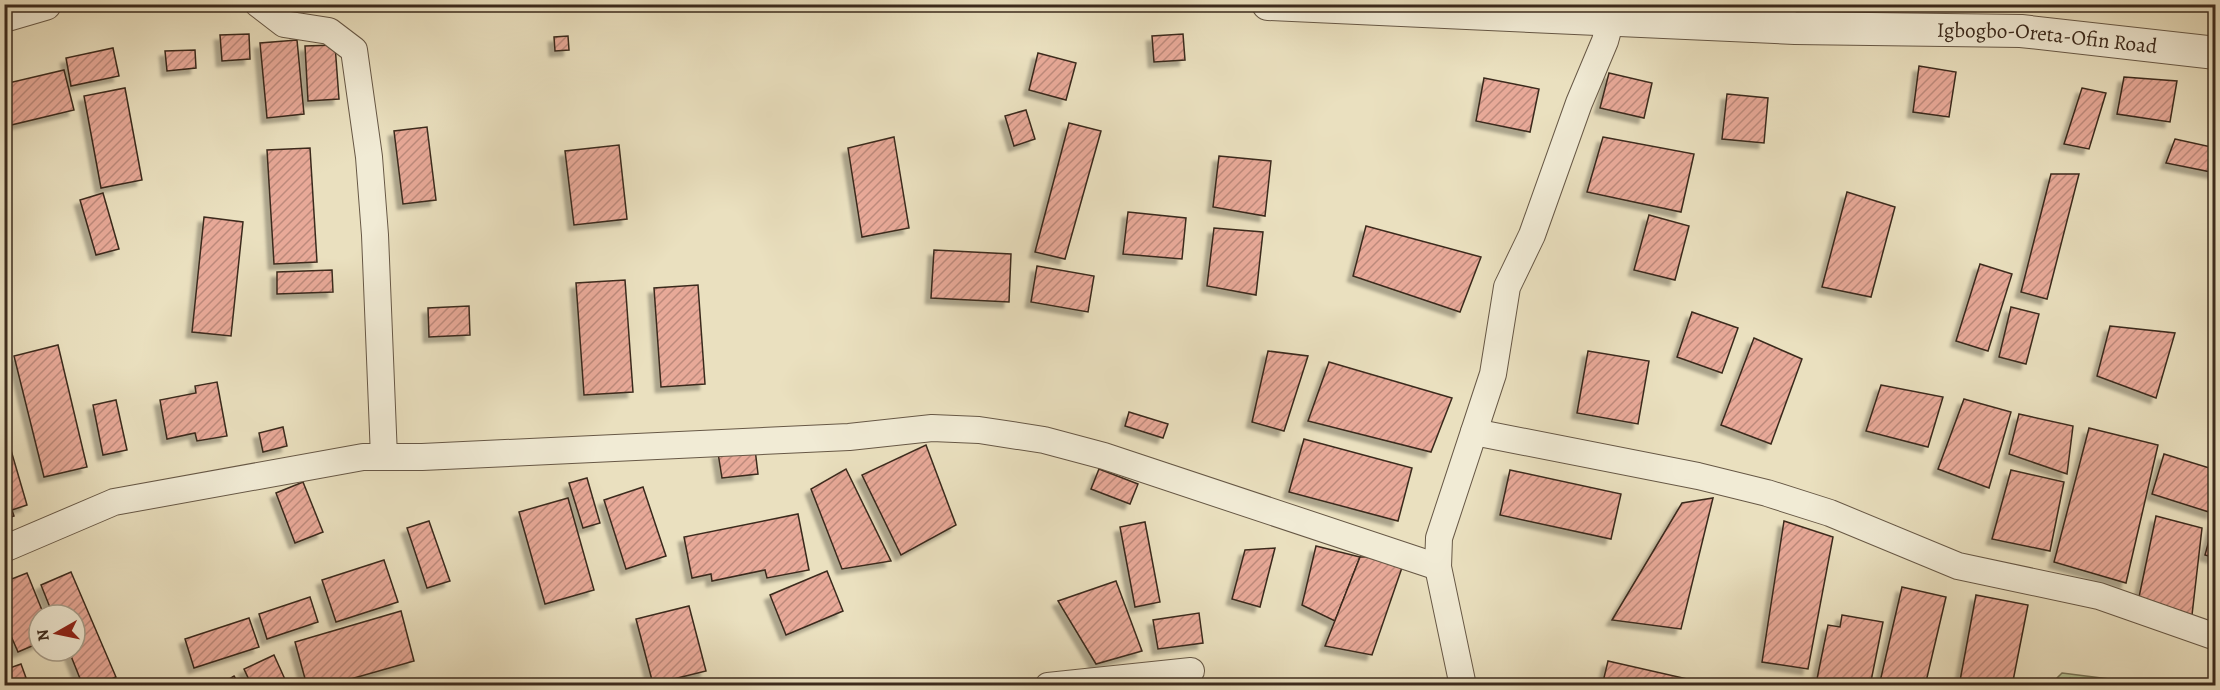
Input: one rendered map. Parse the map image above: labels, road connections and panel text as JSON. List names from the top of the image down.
{
  "streets": {
    "street": ["Igbogbo-Oreta-Ofin Road"]
  },
  "north": "left"
}
